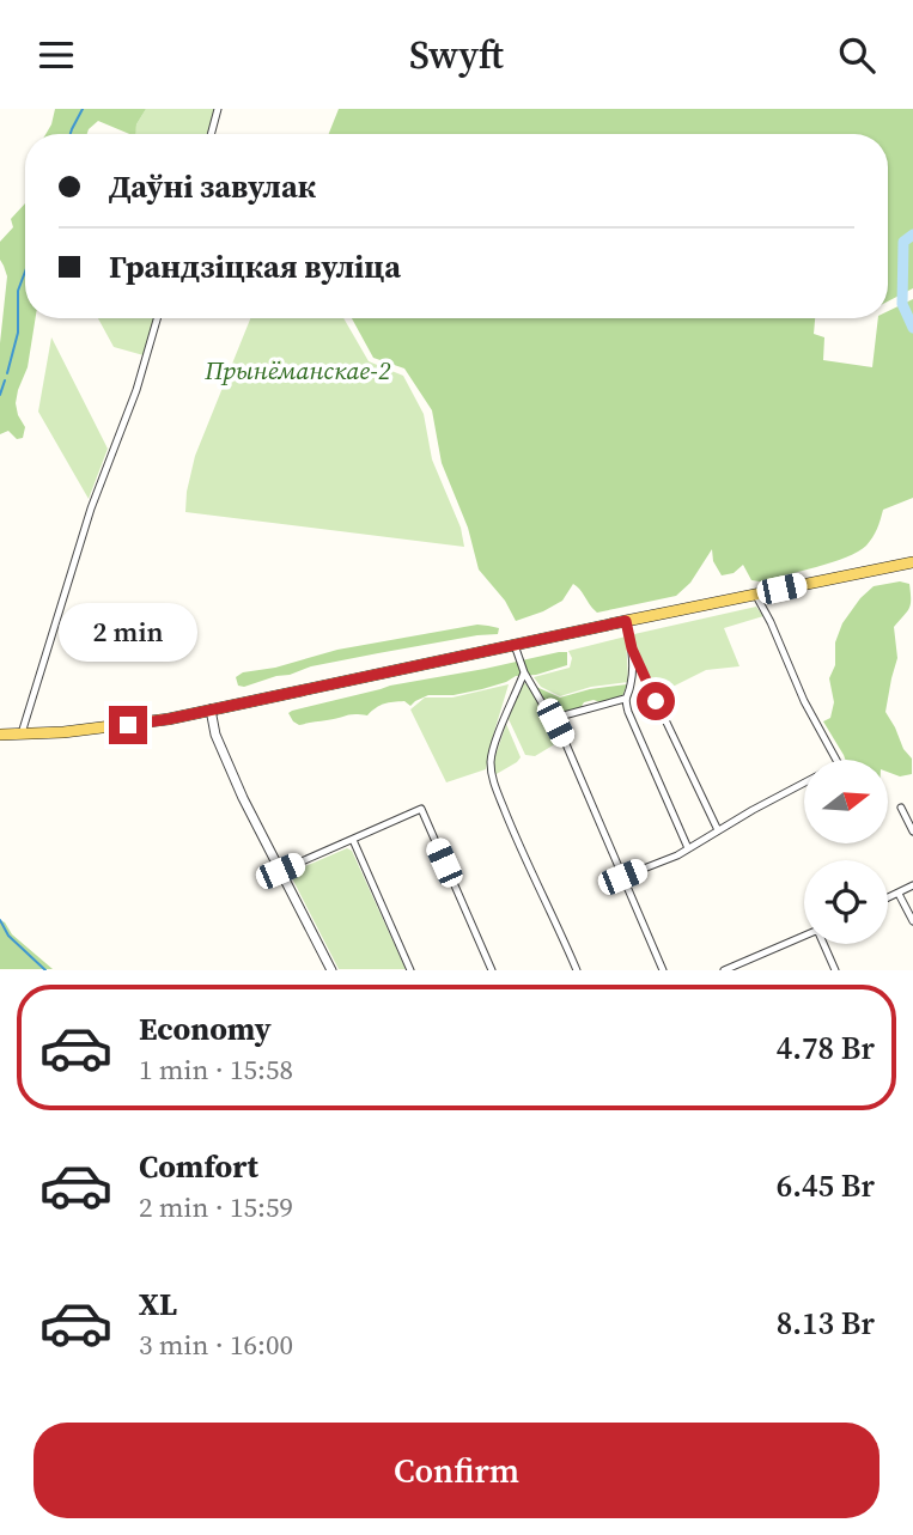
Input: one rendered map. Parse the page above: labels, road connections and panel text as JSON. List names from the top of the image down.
{
  "parks": ["Прынёманскае-2"],
  "north": "right",
  "page": {
    "header": "Swyft",
    "banner": ["Даўні завулак", "Грандзіцкая вуліца"],
    "bubble": "2 min",
    "list": [
      {
        "name": "Economy",
        "note": "1 min · 15:58",
        "value": "4.78 Br"
      },
      {
        "name": "Comfort",
        "note": "2 min · 15:59",
        "value": "6.45 Br"
      },
      {
        "name": "XL",
        "note": "3 min · 16:00",
        "value": "8.13 Br"
      }
    ],
    "buttons": "Confirm"
  }
}
